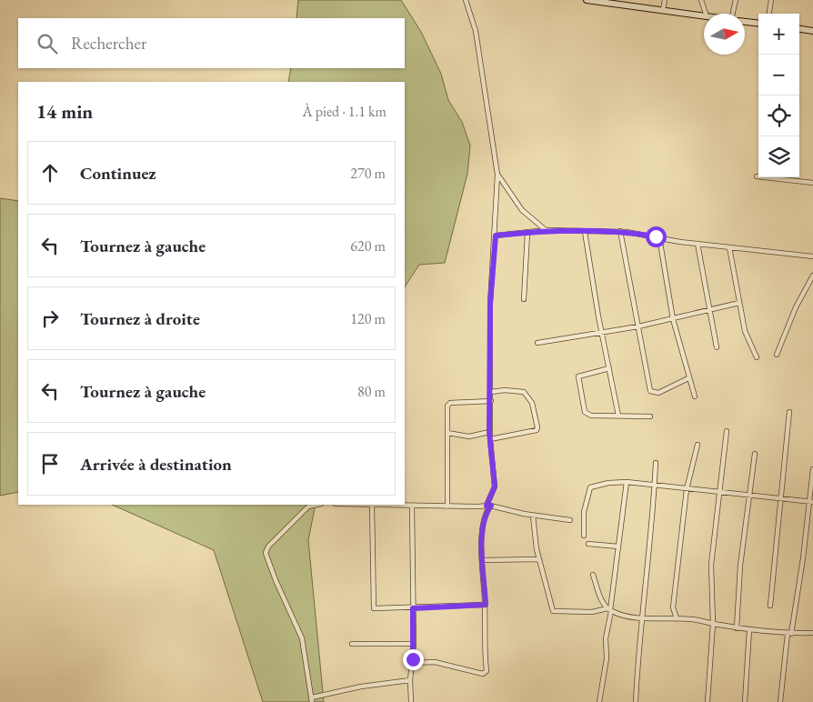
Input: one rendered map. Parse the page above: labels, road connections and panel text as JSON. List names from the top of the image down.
{
  "north": "right",
  "page": {
    "map_buttons": ["+", "−"],
    "search": "Rechercher",
    "heading": ["14 min", "À pied · 1.1 km"],
    "list": [
      ["Continuez", "270 m"],
      ["Tournez à gauche", "620 m"],
      ["Tournez à droite", "120 m"],
      ["Tournez à gauche", "80 m"],
      "Arrivée à destination"
    ]
  }
}
